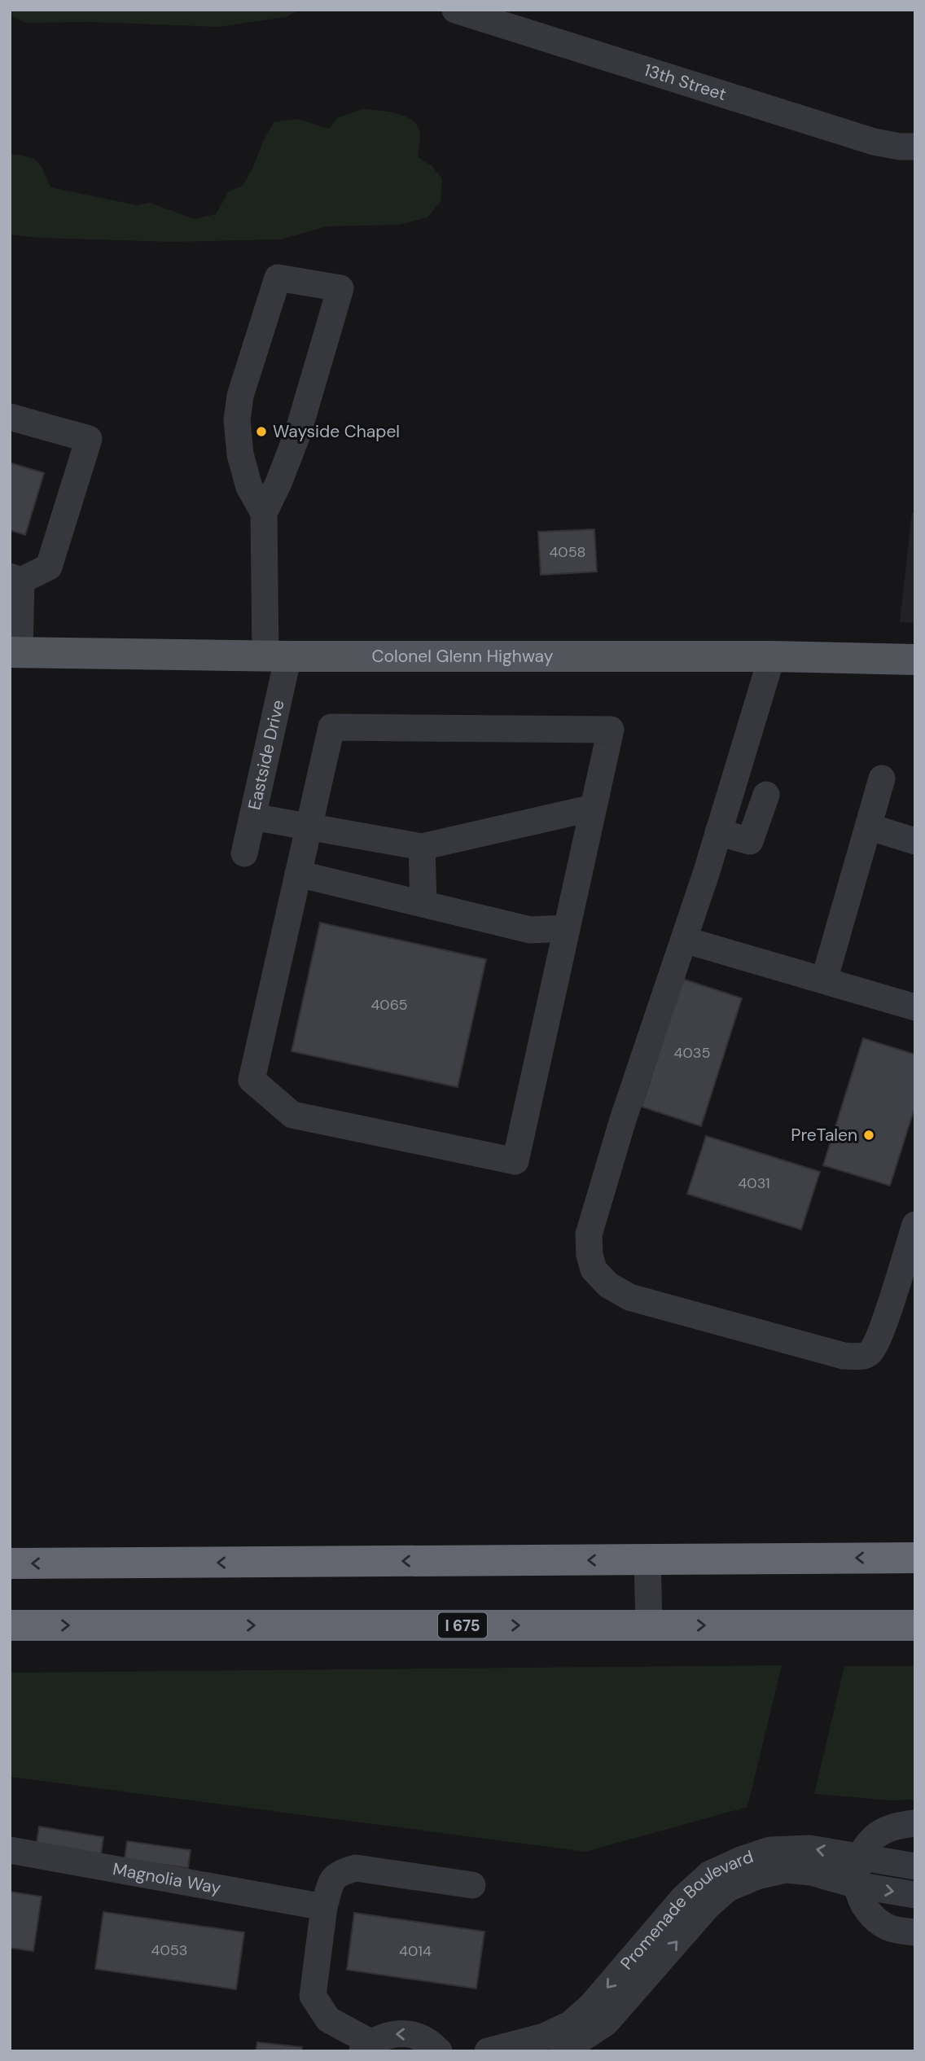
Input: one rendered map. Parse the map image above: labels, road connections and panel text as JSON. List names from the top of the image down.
{
  "streets": {
    "highway": ["I 675"],
    "main road": ["Colonel Glenn Highway"],
    "street": [
      "13th Street",
      "Eastside Drive",
      "Magnolia Way",
      "Promenade Boulevard"
    ]
  },
  "crossings": [
    ["Colonel Glenn Highway", "Eastside Drive"]
  ],
  "places": ["Wayside Chapel", "PreTalen"],
  "house_numbers": [
    "4058",
    "4065",
    "4035",
    "4031",
    "4053",
    "4014"
  ]
}
